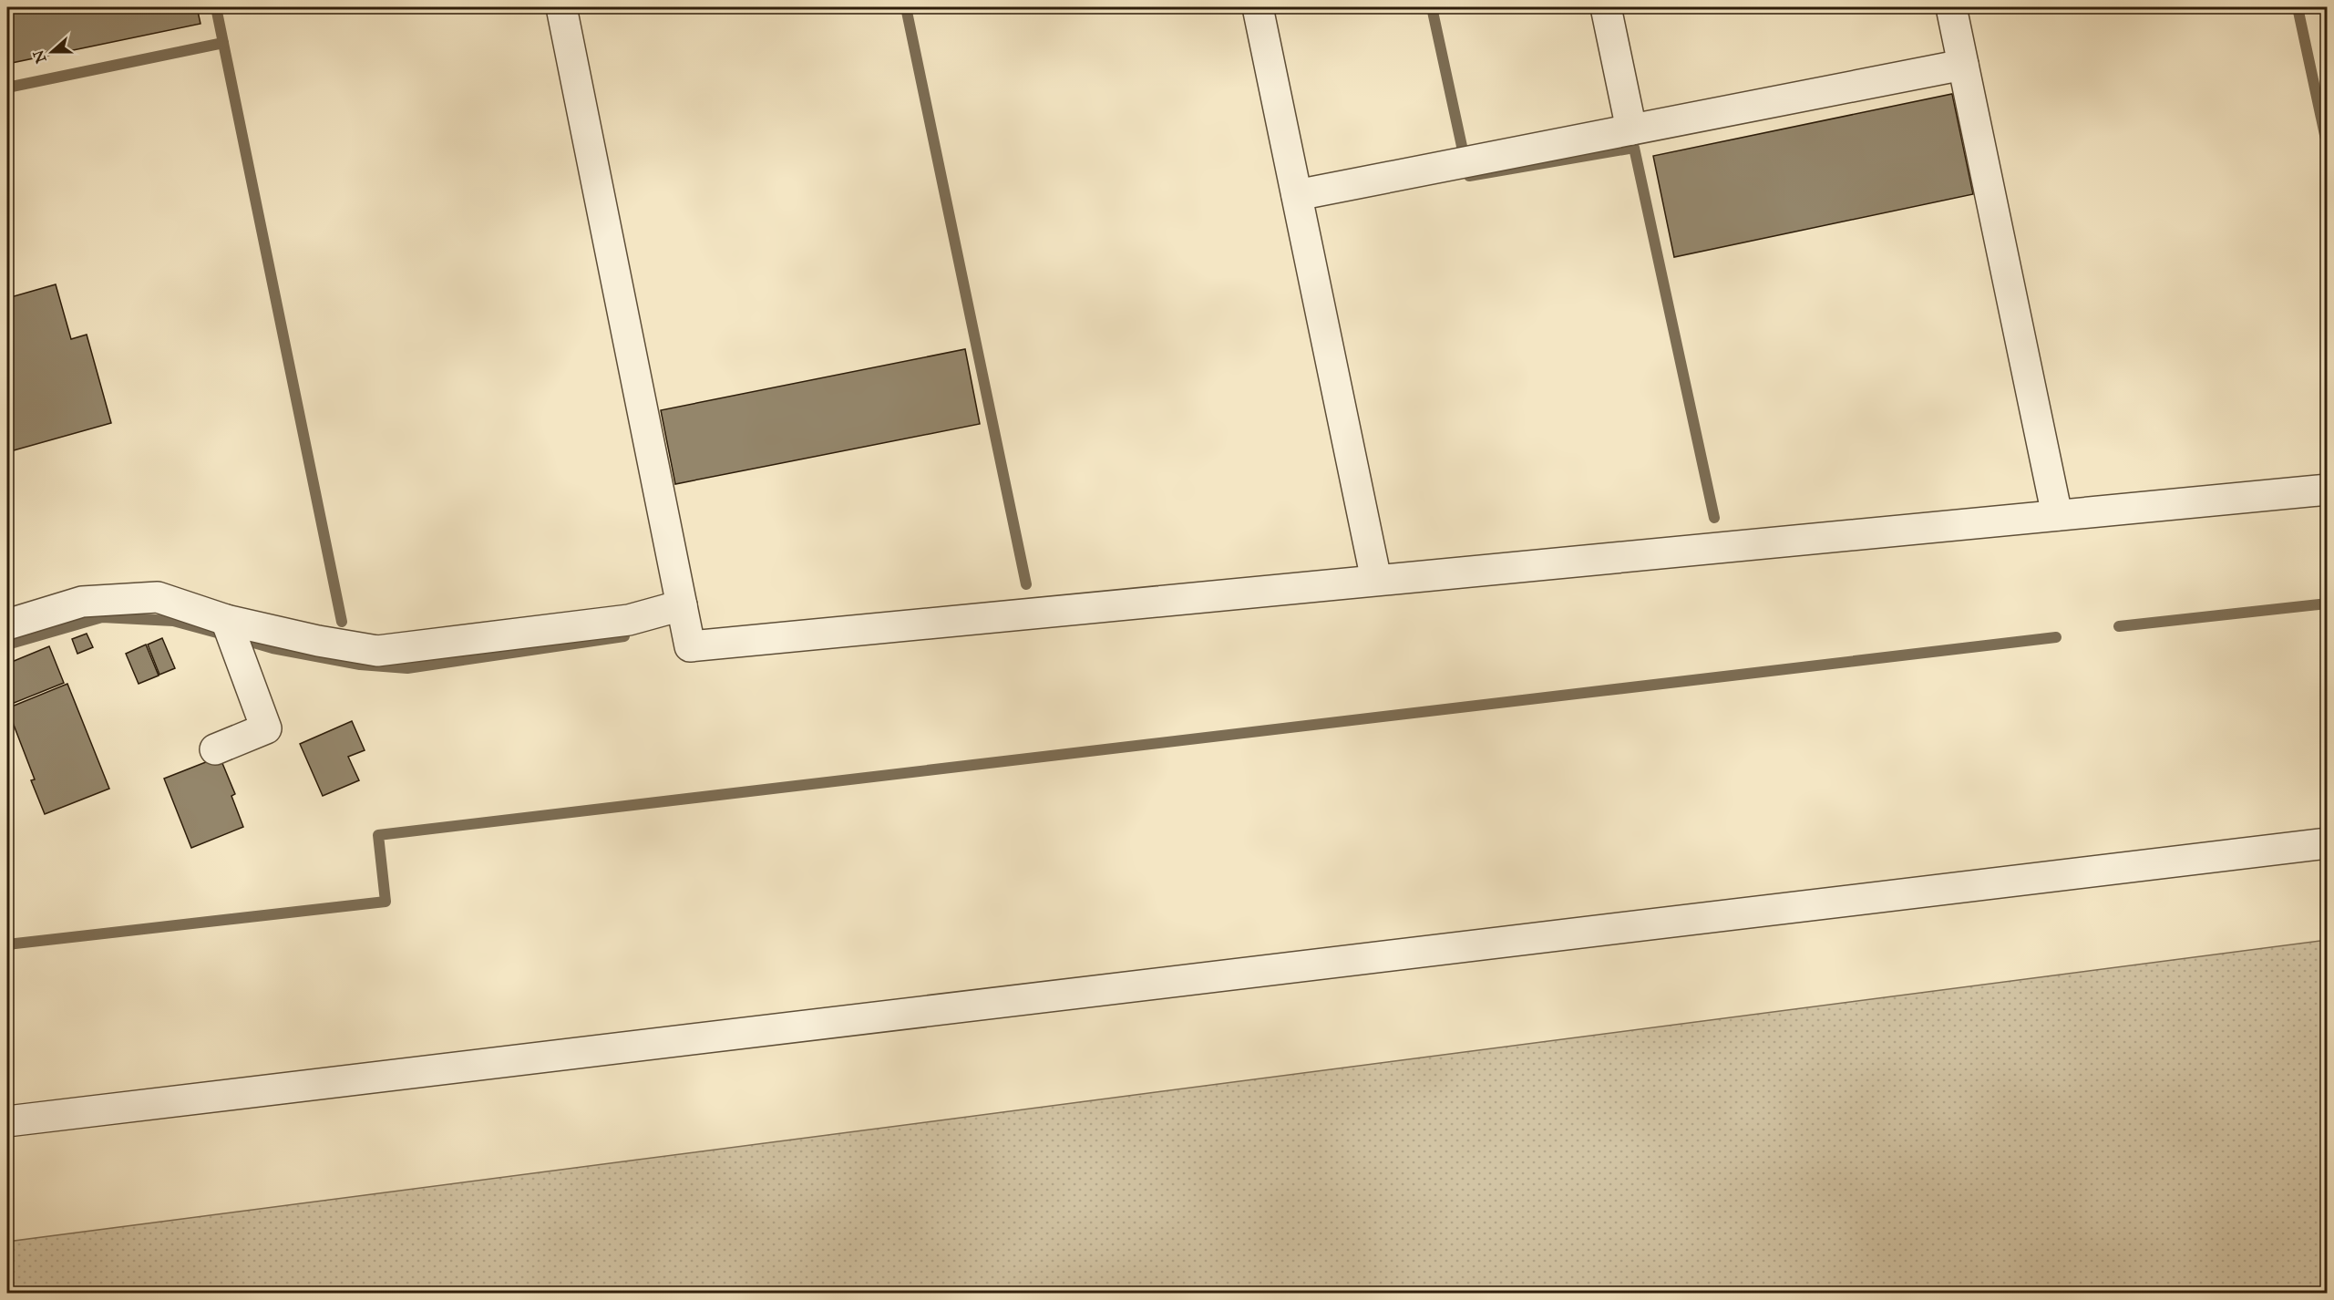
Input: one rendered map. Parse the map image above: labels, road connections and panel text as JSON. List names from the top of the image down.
{
  "north": "left"
}
